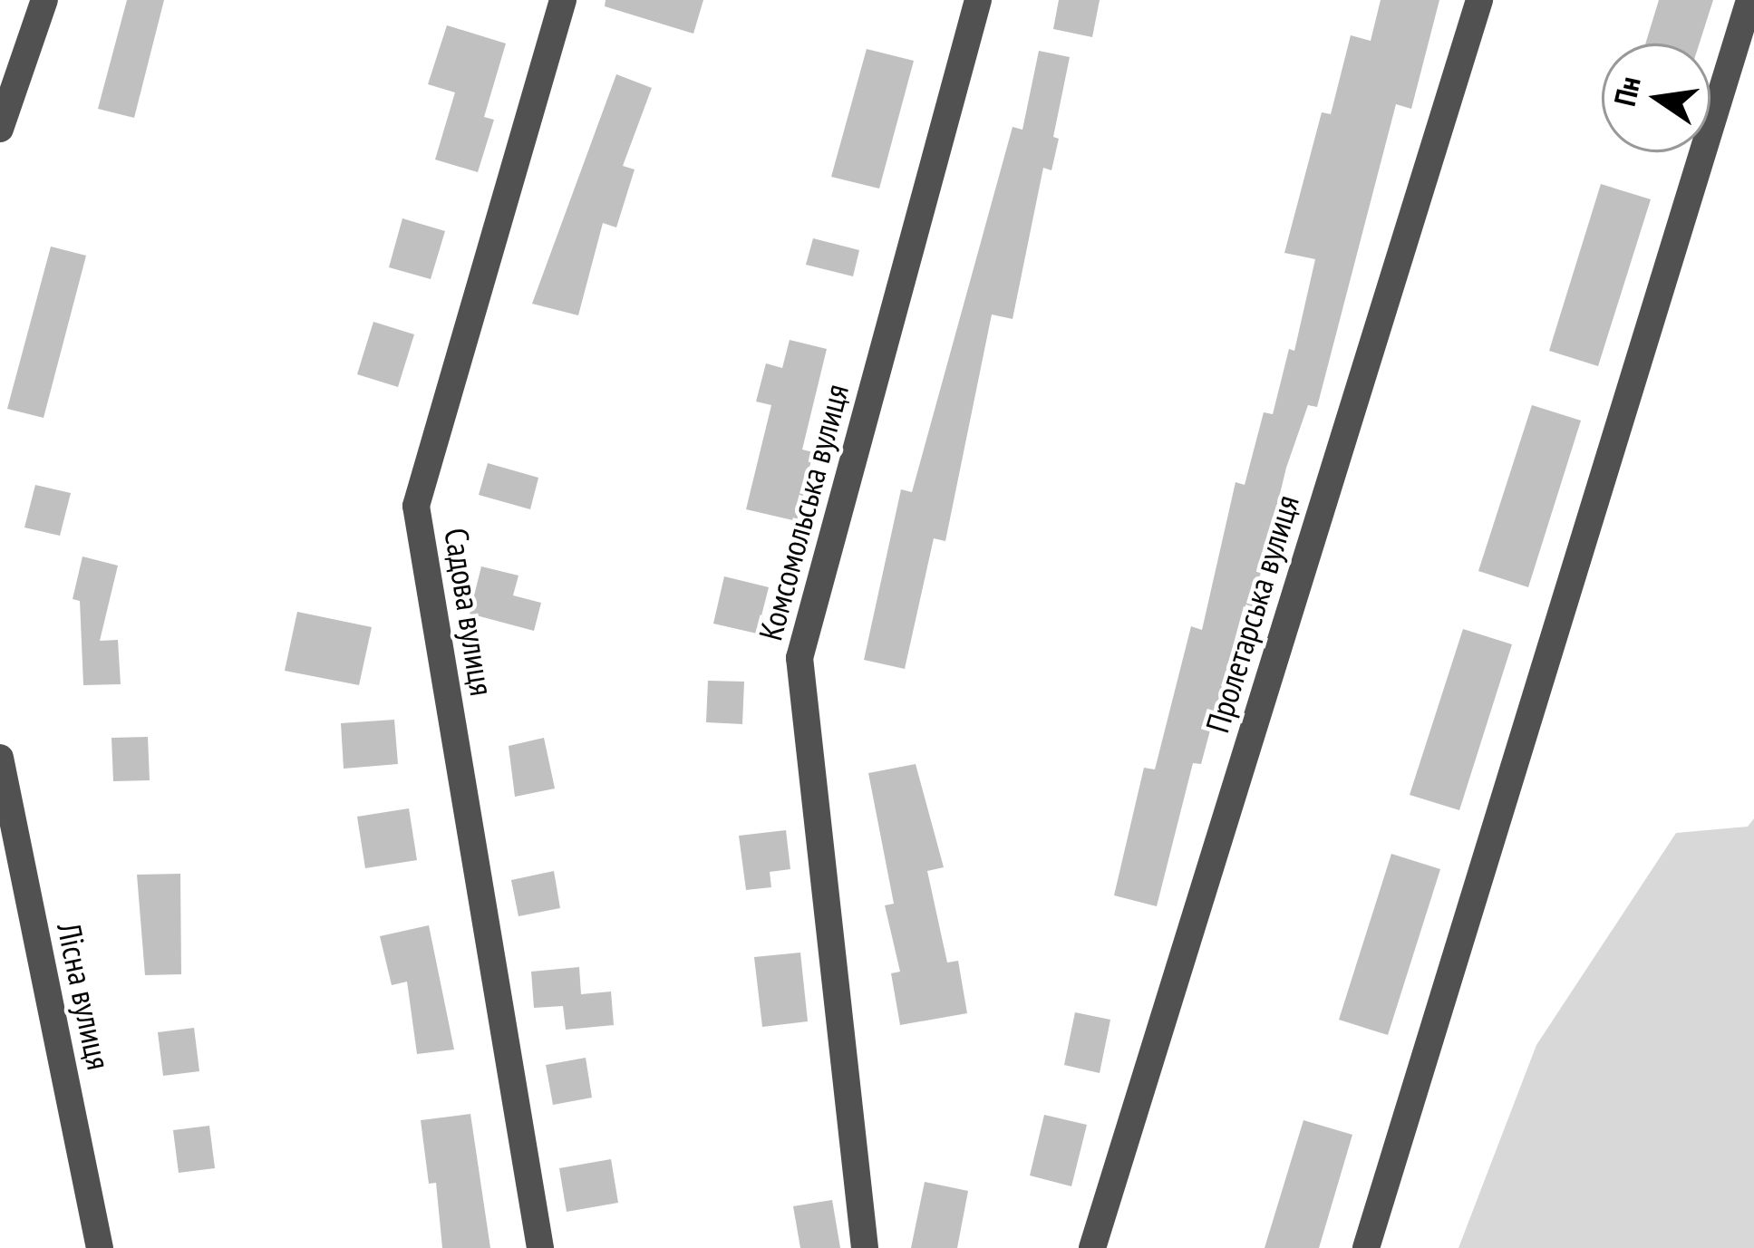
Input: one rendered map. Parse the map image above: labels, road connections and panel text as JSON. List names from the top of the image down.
{
  "streets": {
    "street": [
      "Комсомольська вулиця",
      "Садова вулиця",
      "Пролетарська вулиця",
      "Лісна вулиця"
    ]
  },
  "north": "left"
}
